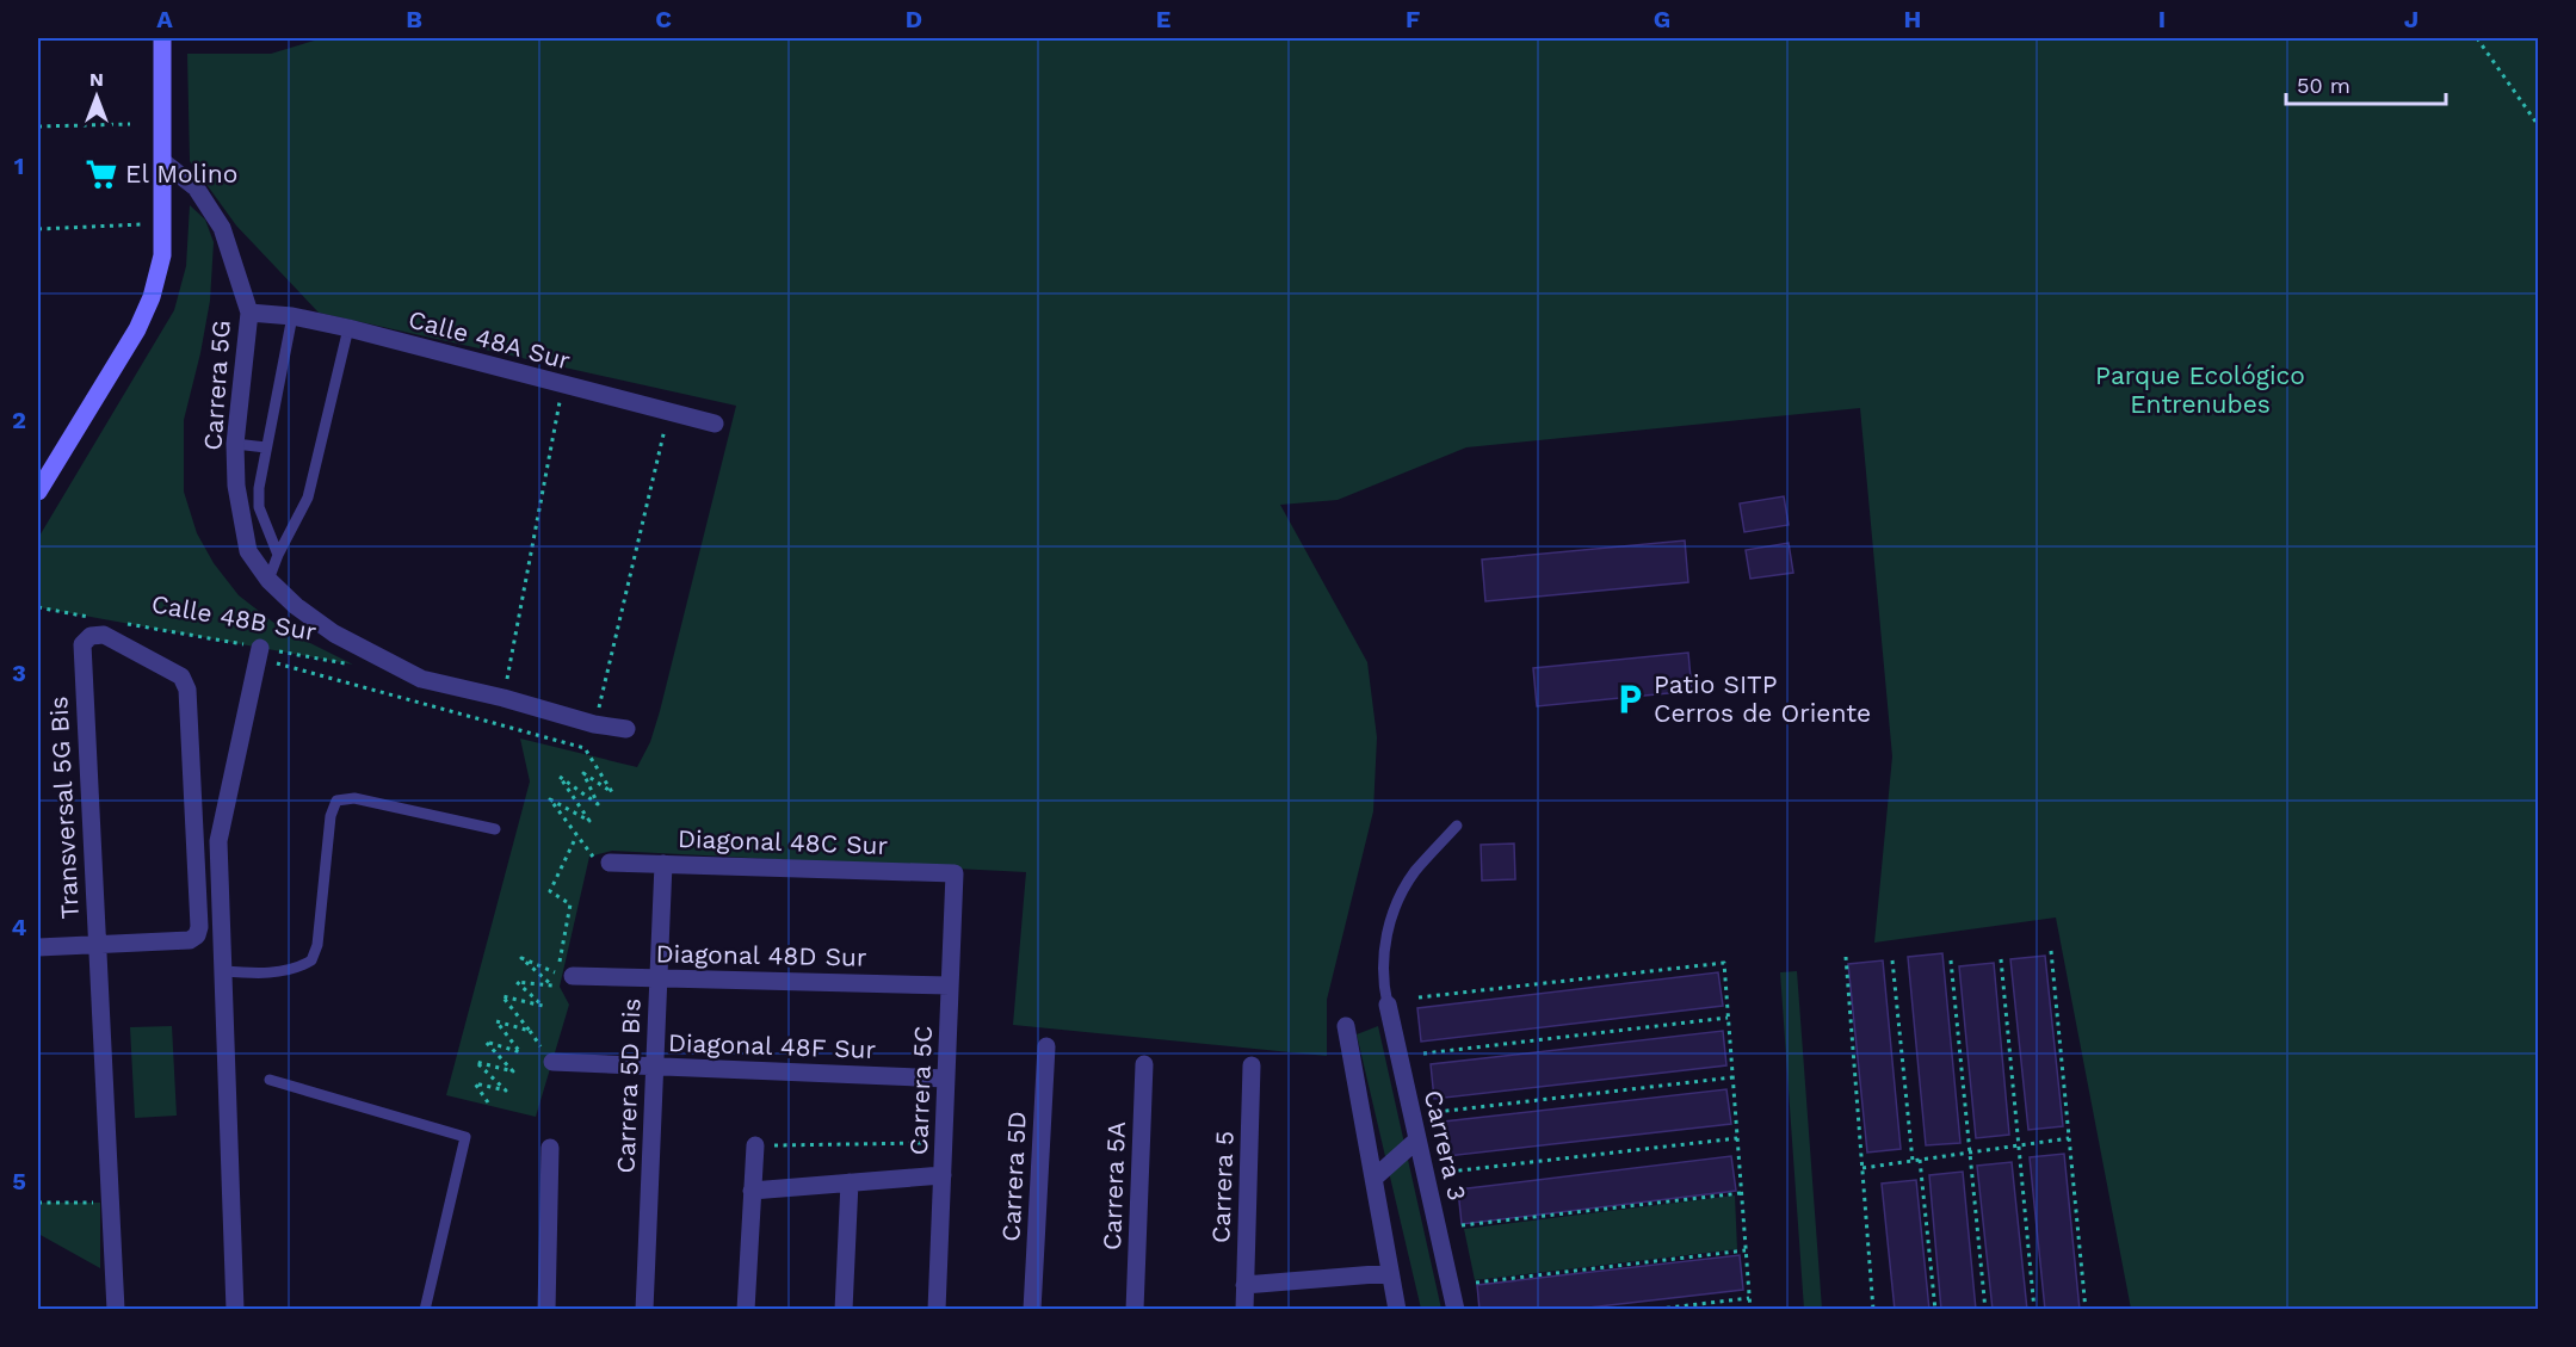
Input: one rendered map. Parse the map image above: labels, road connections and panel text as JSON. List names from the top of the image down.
{
  "streets": {
    "street": [
      "Calle 48A Sur",
      "Carrera 5G",
      "Calle 48B Sur",
      "Transversal 5G Bis",
      "Diagonal 48C Sur",
      "Diagonal 48D Sur",
      "Diagonal 48F Sur",
      "Carrera 5D Bis",
      "Carrera 5C",
      "Carrera 3",
      "Carrera 5D",
      "Carrera 5A",
      "Carrera 5"
    ]
  },
  "crossings": [
    ["Calle 48A Sur", "Carrera 5G"],
    ["Carrera 5G", "Calle 48B Sur"],
    ["Diagonal 48C Sur", "Carrera 5D Bis"],
    ["Diagonal 48C Sur", "Carrera 5C"],
    ["Diagonal 48D Sur", "Carrera 5D Bis"],
    ["Diagonal 48D Sur", "Carrera 5C"],
    ["Diagonal 48F Sur", "Carrera 5D Bis"],
    ["Diagonal 48F Sur", "Carrera 5C"]
  ],
  "parks": ["Parque Ecológico Entrenubes"],
  "places": {
    "supermarket": ["El Molino"],
    "parking": ["Patio SITP Cerros de Oriente"]
  },
  "scale_bar": "50 m",
  "north": "top",
  "grid": {
    "columns": [
      "A",
      "B",
      "C",
      "D",
      "E",
      "F",
      "G",
      "H",
      "I",
      "J"
    ],
    "rows": [
      "1",
      "2",
      "3",
      "4",
      "5"
    ]
  }
}
